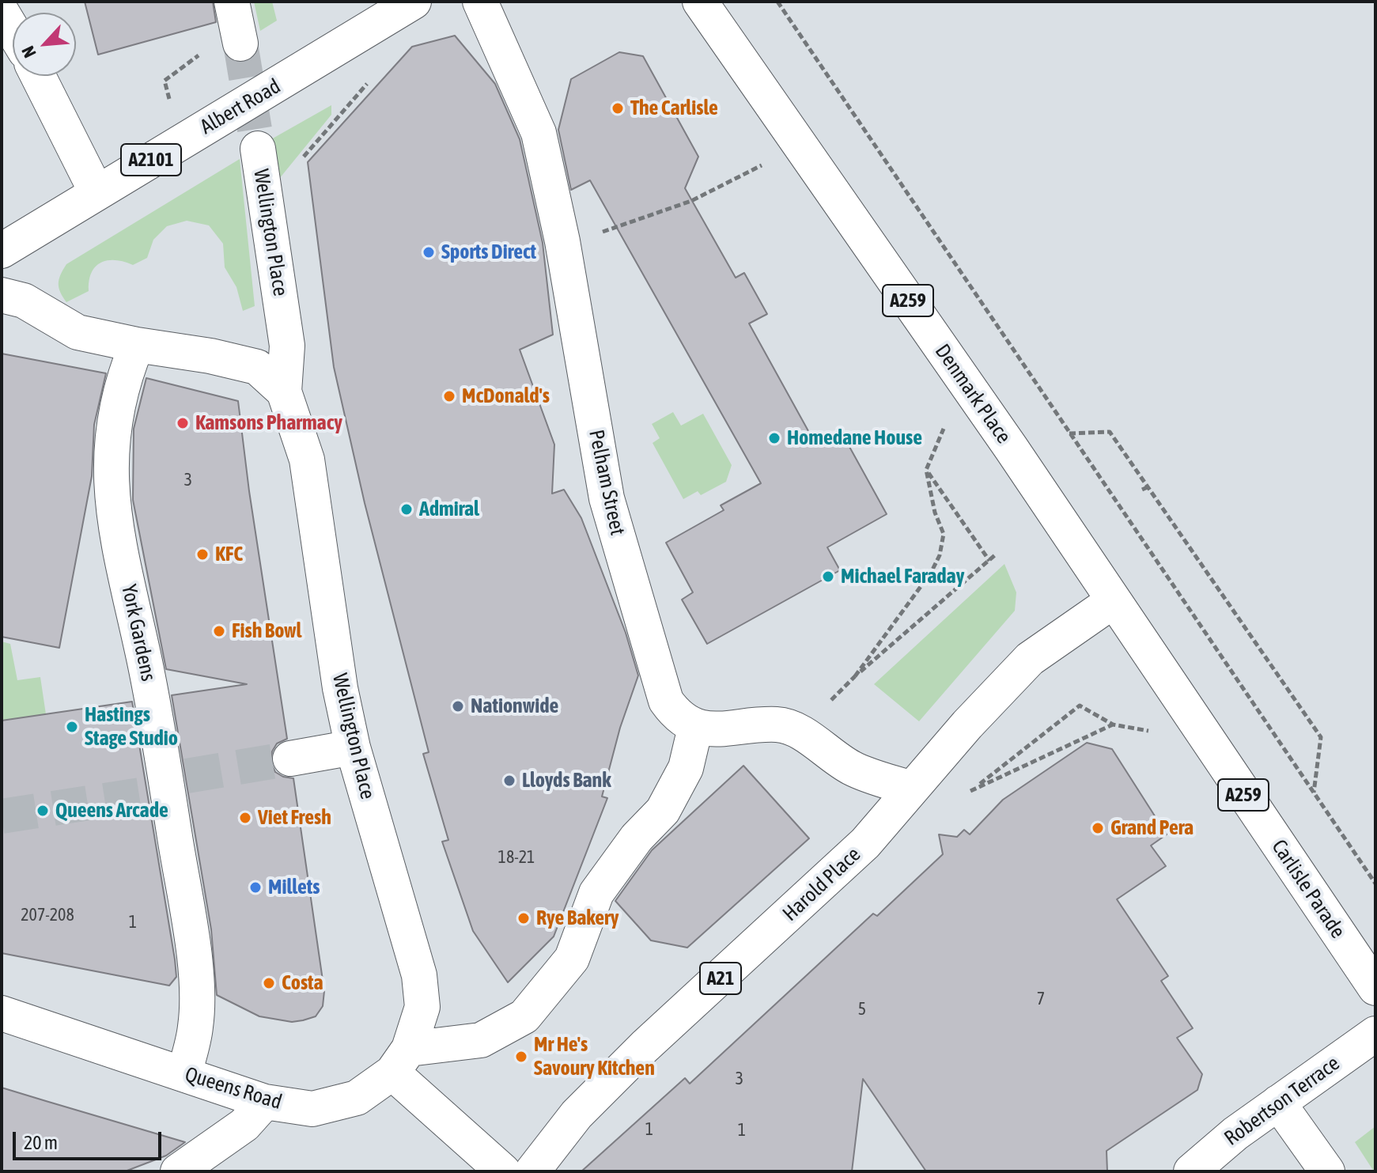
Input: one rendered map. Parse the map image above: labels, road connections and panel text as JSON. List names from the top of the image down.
{
  "streets": {
    "main road": [
      "Albert Road",
      "A2101",
      "Wellington Place",
      "A259",
      "Denmark Place",
      "Pelham Street",
      "York Gardens",
      "Harold Place",
      "Carlisle Parade",
      "A21",
      "Queens Road",
      "Robertson Terrace"
    ]
  },
  "crossings": [
    ["Wellington Place", "York Gardens"],
    ["Wellington Place", "Queens Road"],
    ["Denmark Place", "Harold Place"],
    ["Denmark Place", "Carlisle Parade"],
    ["York Gardens", "Queens Road"],
    ["Harold Place", "Carlisle Parade"]
  ],
  "places": [
    "The Carlisle",
    "Sports Direct",
    "McDonald's",
    "Kamsons Pharmacy",
    "Homedane House",
    "Admiral",
    "KFC",
    "Michael Faraday",
    "Fish Bowl",
    "Nationwide",
    "Hastings Stage Studio",
    "Lloyds Bank",
    "Queens Arcade",
    "Viet Fresh",
    "Grand Pera",
    "Millets",
    "Rye Bakery",
    "Costa",
    "Mr He's Savoury Kitchen"
  ],
  "house_numbers": [
    "3",
    "18-21",
    "207-208",
    "1",
    "7",
    "5",
    "3",
    "1",
    "1"
  ],
  "scale_bar": "20 m",
  "north": "bottom left"
}
